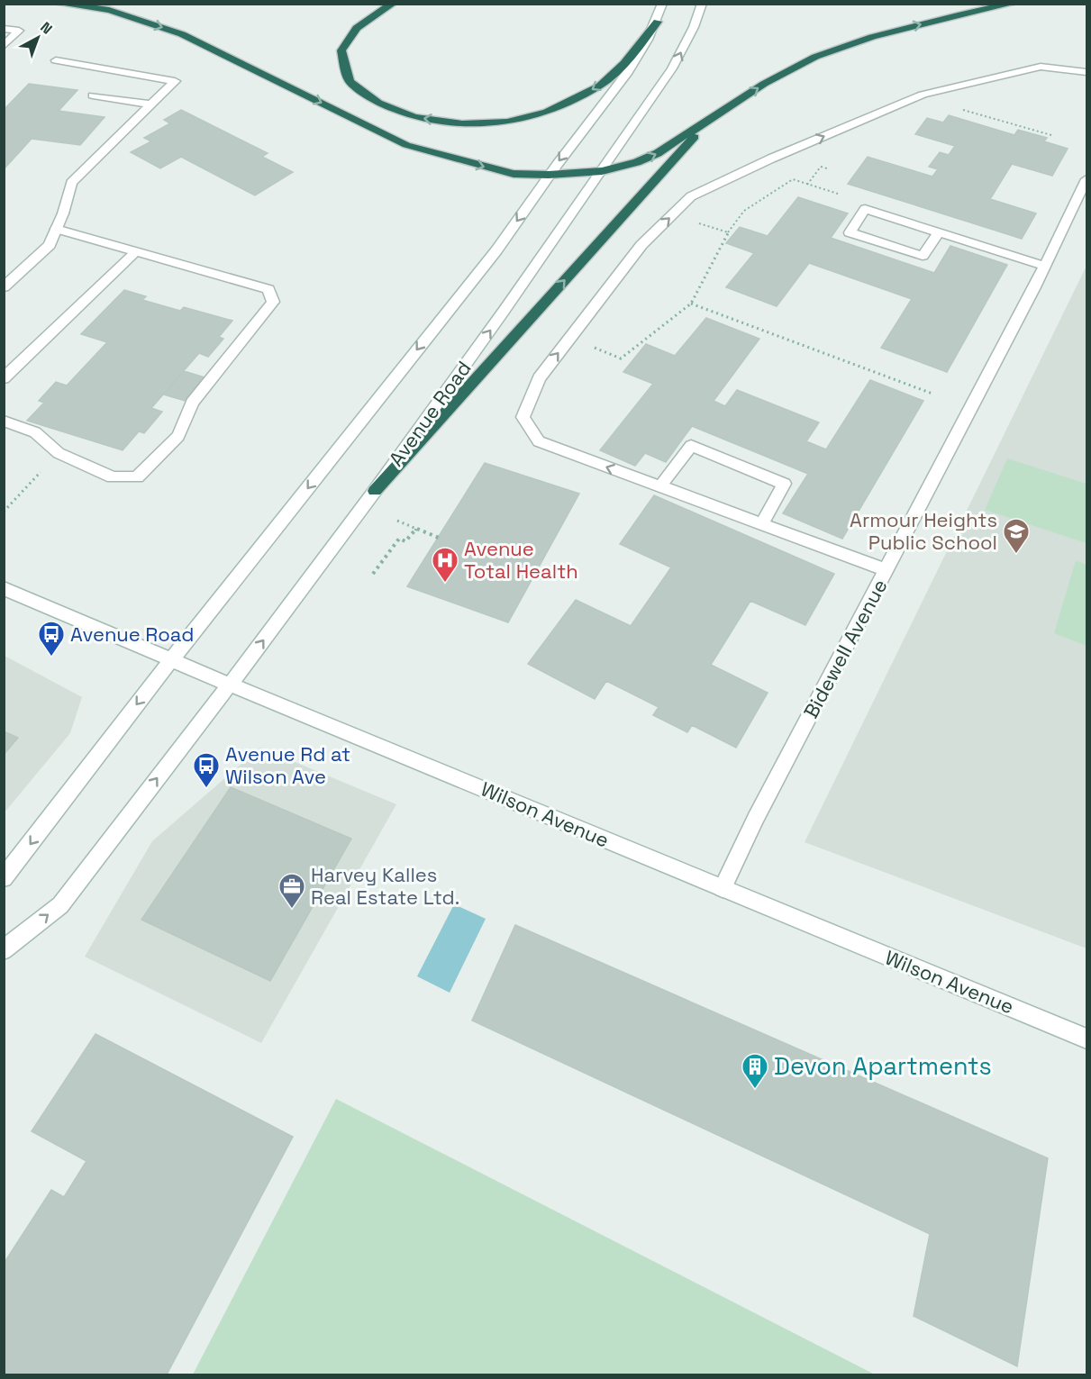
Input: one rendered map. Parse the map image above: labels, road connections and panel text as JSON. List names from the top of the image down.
{
  "streets": {
    "main road": ["Avenue Road", "Bidewell Avenue", "Wilson Avenue"]
  },
  "crossings": [
    ["Avenue Road", "Wilson Avenue"],
    ["Bidewell Avenue", "Wilson Avenue"]
  ],
  "places": {
    "school or university": ["Armour Heights Public School"],
    "hospital": ["Avenue Total Health"],
    "bus stop": ["Avenue Road", "Avenue Rd at Wilson Ave"],
    "office": ["Harvey Kalles Real Estate Ltd."],
    "building": ["Devon Apartments"]
  },
  "north": "top right"
}
